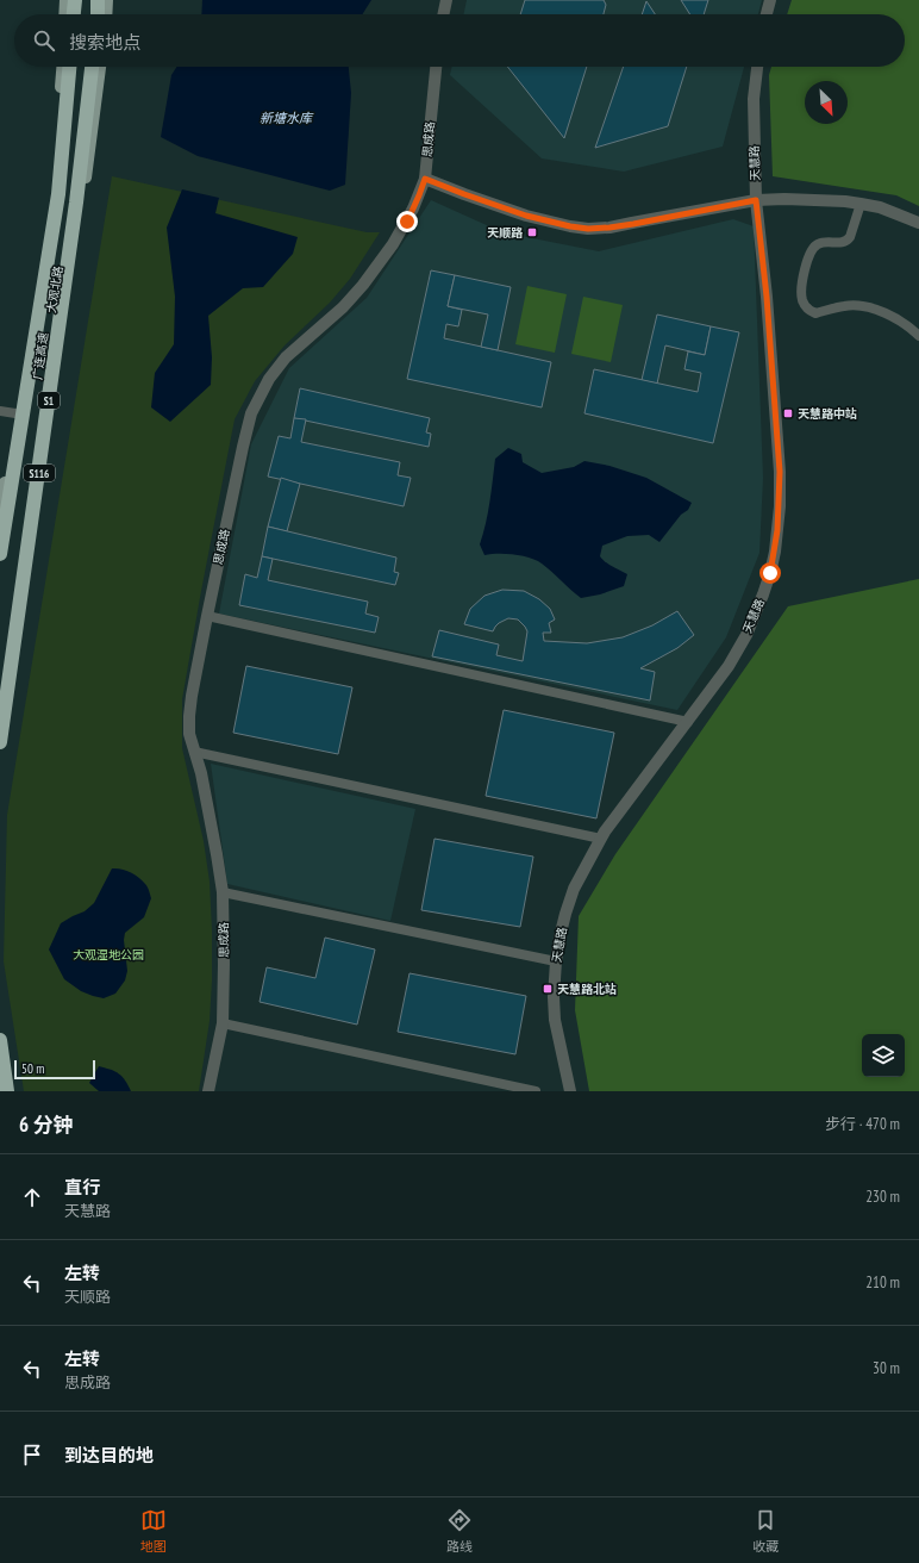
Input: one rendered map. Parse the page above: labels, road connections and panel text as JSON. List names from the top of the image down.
{
  "streets": {
    "highway": ["广连高速", "S1"],
    "main road": ["大观北路", "S116"],
    "street": ["思成路", "天慧路"]
  },
  "water": ["新塘水库"],
  "parks": ["大观湿地公园"],
  "places": {
    "transit": ["天顺路", "天慧路中站", "天慧路北站"]
  },
  "scale_bar": "50 m",
  "north": "bottom right",
  "page": {
    "search": "搜索地点",
    "scale": "50 m",
    "heading": ["6 分钟", "步行 · 470 m"],
    "list": [
      ["直行", "天慧路", "230 m"],
      ["左转", "天顺路", "210 m"],
      ["左转", "思成路", "30 m"],
      "到达目的地"
    ],
    "nav": ["地图", "路线", "收藏"]
  }
}
